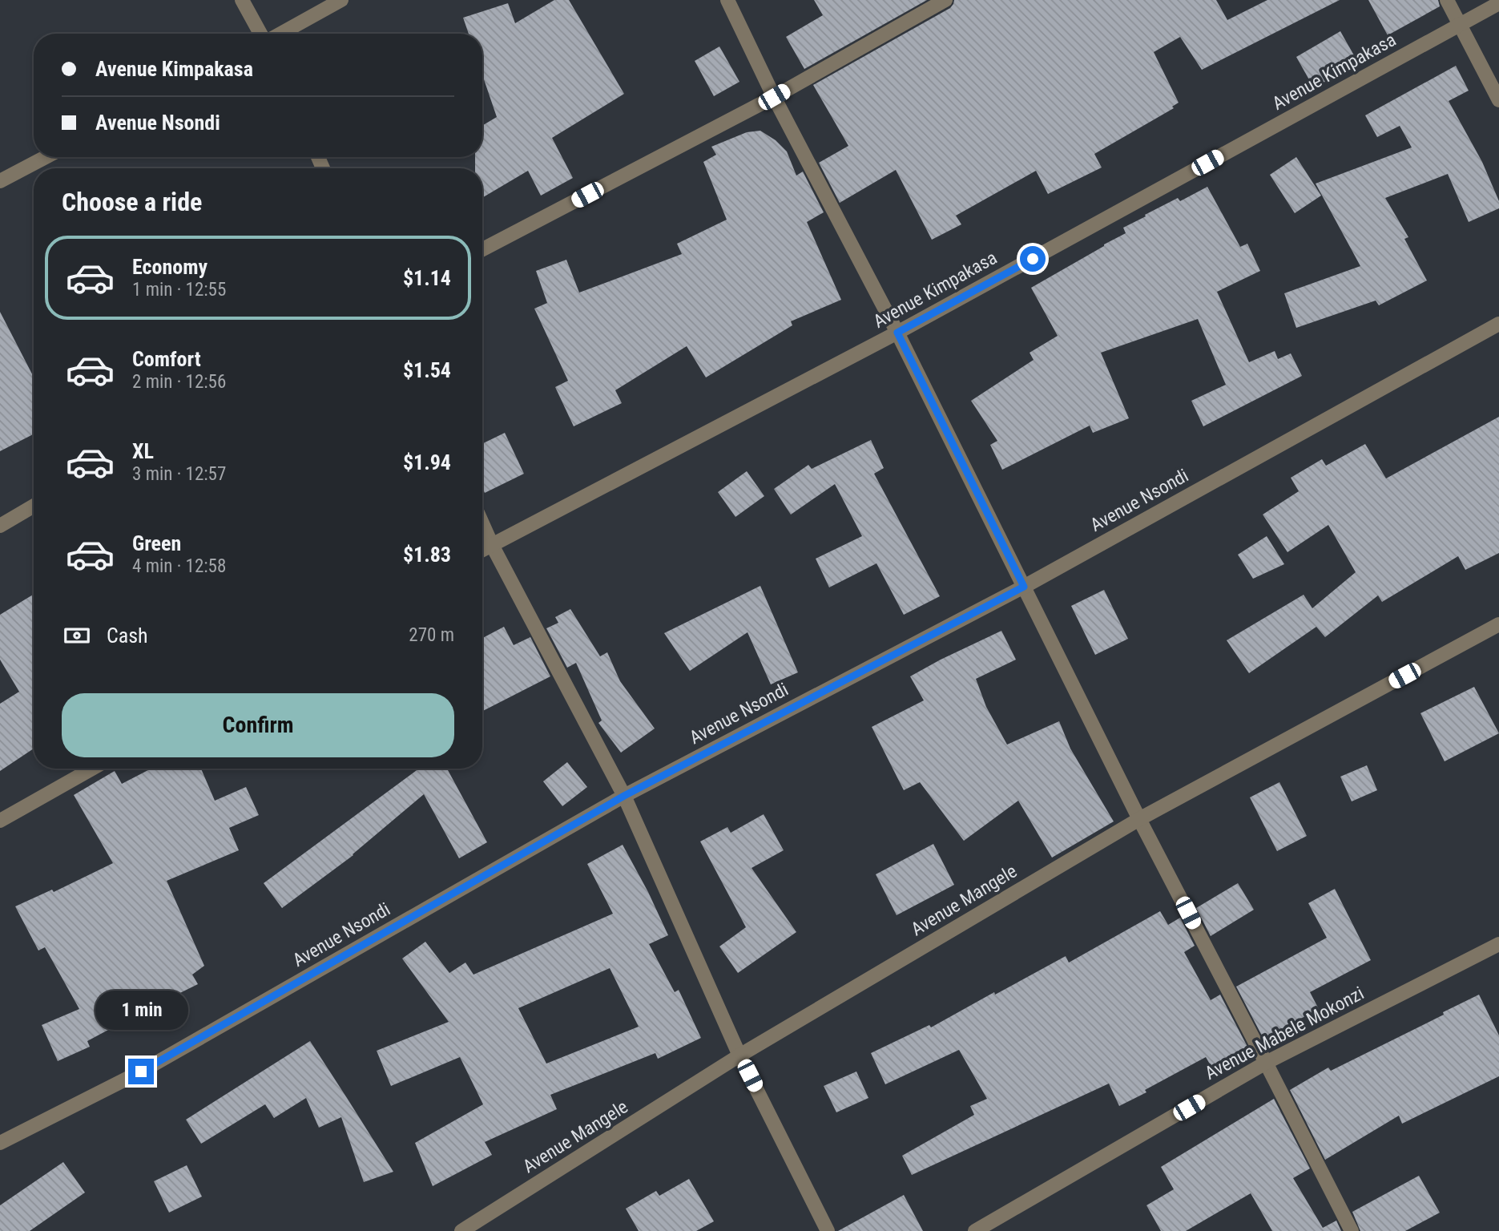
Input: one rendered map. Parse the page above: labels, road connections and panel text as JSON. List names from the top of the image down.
{
  "streets": {
    "street": [
      "Avenue Kimpakasa",
      "Avenue Nsondi",
      "Avenue Mangele",
      "Avenue Mabele Mokonzi"
    ]
  },
  "page": {
    "banner": ["Avenue Kimpakasa", "Avenue Nsondi"],
    "heading": "Choose a ride",
    "list": [
      {
        "name": "Economy",
        "note": "1 min · 12:55",
        "value": "$1.14"
      },
      {
        "name": "Comfort",
        "note": "2 min · 12:56",
        "value": "$1.54"
      },
      {
        "name": "XL",
        "note": "3 min · 12:57",
        "value": "$1.94"
      },
      {
        "name": "Green",
        "note": "4 min · 12:58",
        "value": "$1.83"
      }
    ],
    "pay": ["Cash", "270 m"],
    "buttons": "Confirm",
    "bubble": "1 min"
  }
}
